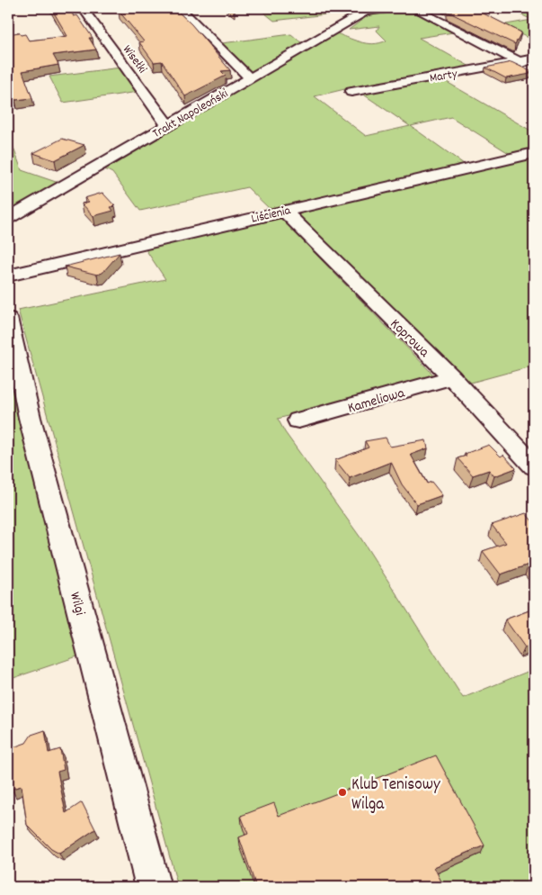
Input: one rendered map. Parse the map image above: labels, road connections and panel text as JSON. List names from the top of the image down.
{
  "streets": {
    "street": [
      "Wisełki",
      "Marty",
      "Trakt Napoleoński",
      "Liścienia",
      "Koprowa",
      "Kameliowa",
      "Wilgi"
    ]
  },
  "crossings": [
    ["Wisełki", "Trakt Napoleoński"],
    ["Liścienia", "Koprowa"],
    ["Koprowa", "Kameliowa"]
  ],
  "places": ["Klub Tenisowy Wilga"]
}
